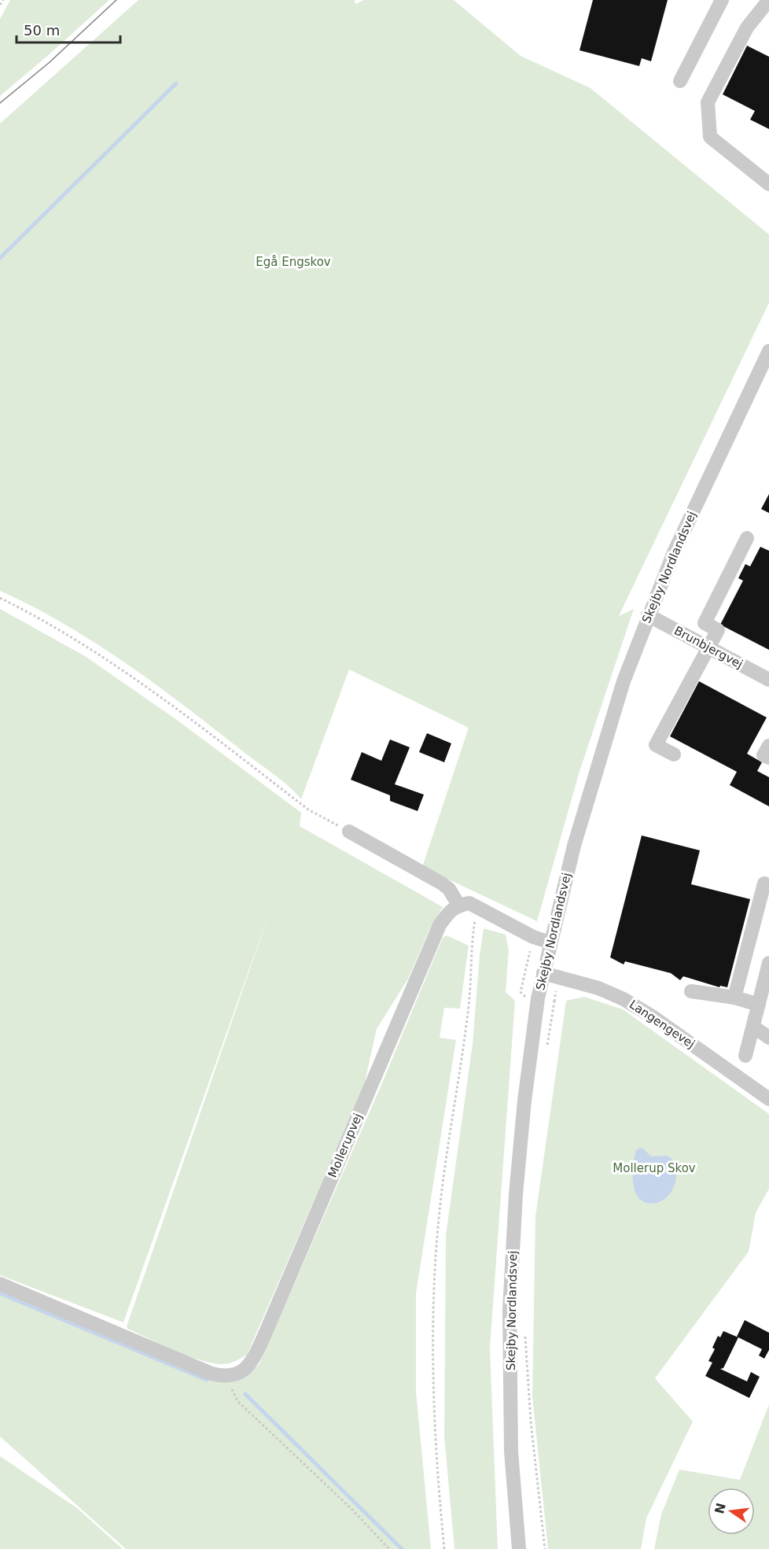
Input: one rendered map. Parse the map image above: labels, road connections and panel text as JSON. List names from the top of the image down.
{
  "streets": {
    "street": [
      "Skejby Nordlandsvej",
      "Brunbjergvej",
      "Langengevej",
      "Mollerupvej"
    ]
  },
  "crossings": [
    ["Skejby Nordlandsvej", "Brunbjergvej"],
    ["Skejby Nordlandsvej", "Langengevej"]
  ],
  "parks": ["Egå Engskov", "Mollerup Skov"],
  "scale_bar": "50 m",
  "north": "left"
}
